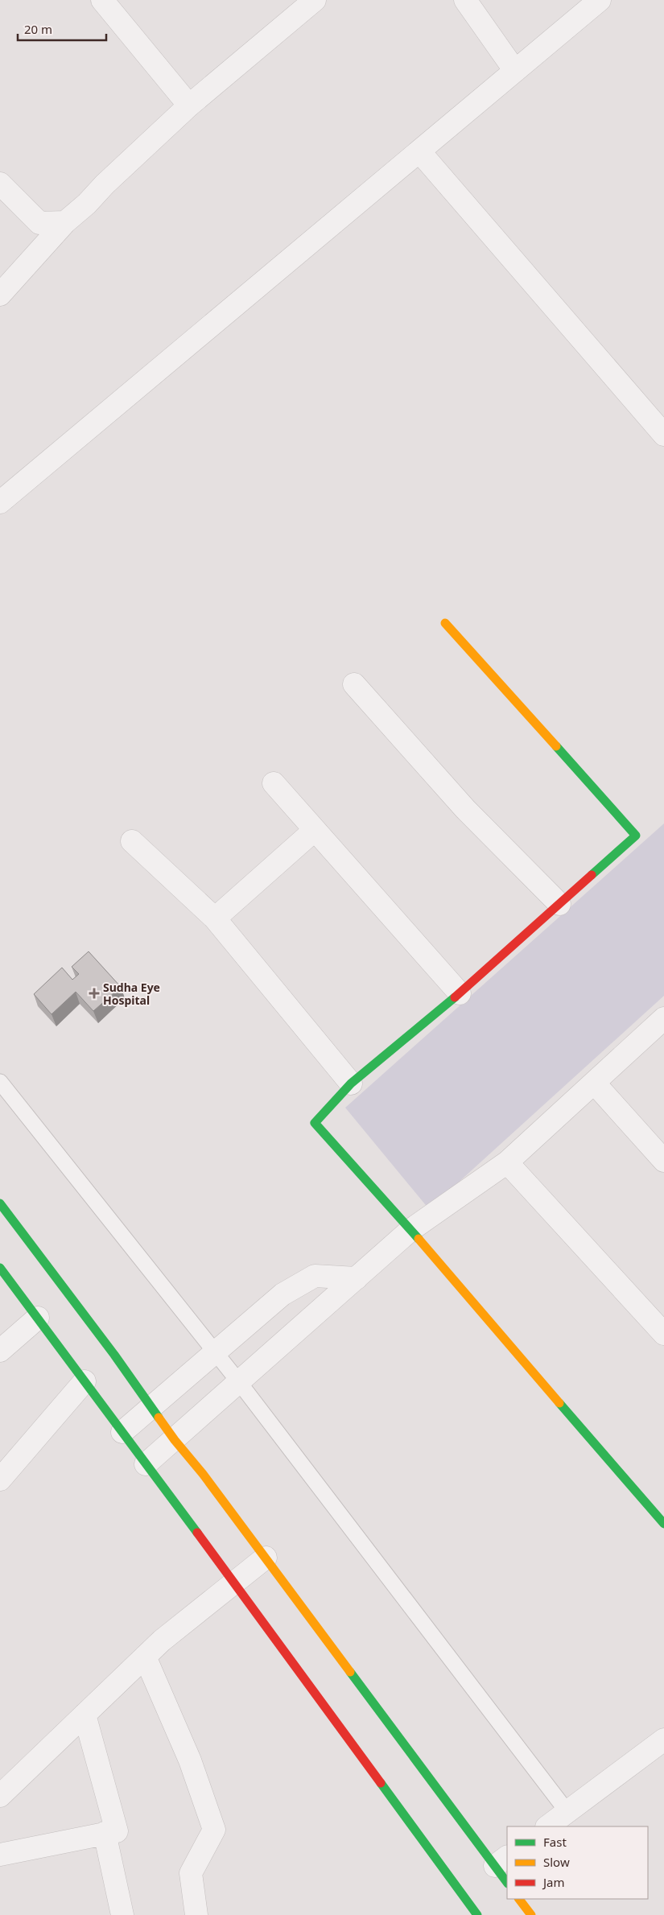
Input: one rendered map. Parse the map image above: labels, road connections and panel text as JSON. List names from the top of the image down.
{
  "places": {
    "health": ["Sudha Eye Hospital"]
  },
  "legend": ["Fast", "Slow", "Jam"],
  "scale_bar": "20 m"
}
